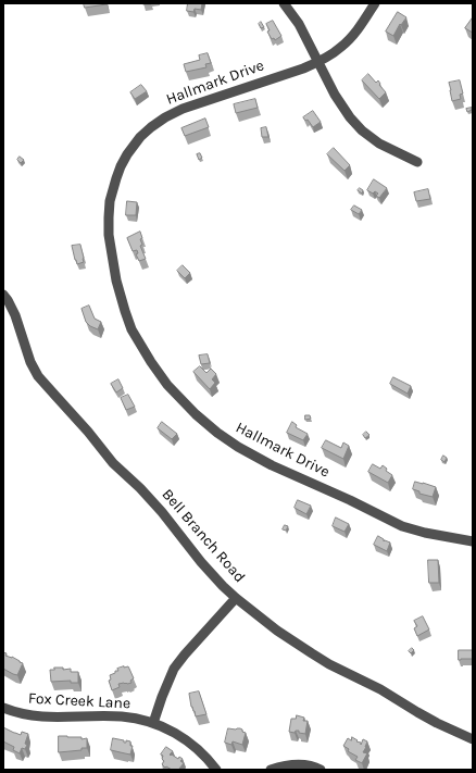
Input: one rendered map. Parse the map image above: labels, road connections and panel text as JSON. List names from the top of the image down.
{
  "streets": {
    "street": ["Hallmark Drive", "Bell Branch Road", "Fox Creek Lane"]
  }
}
